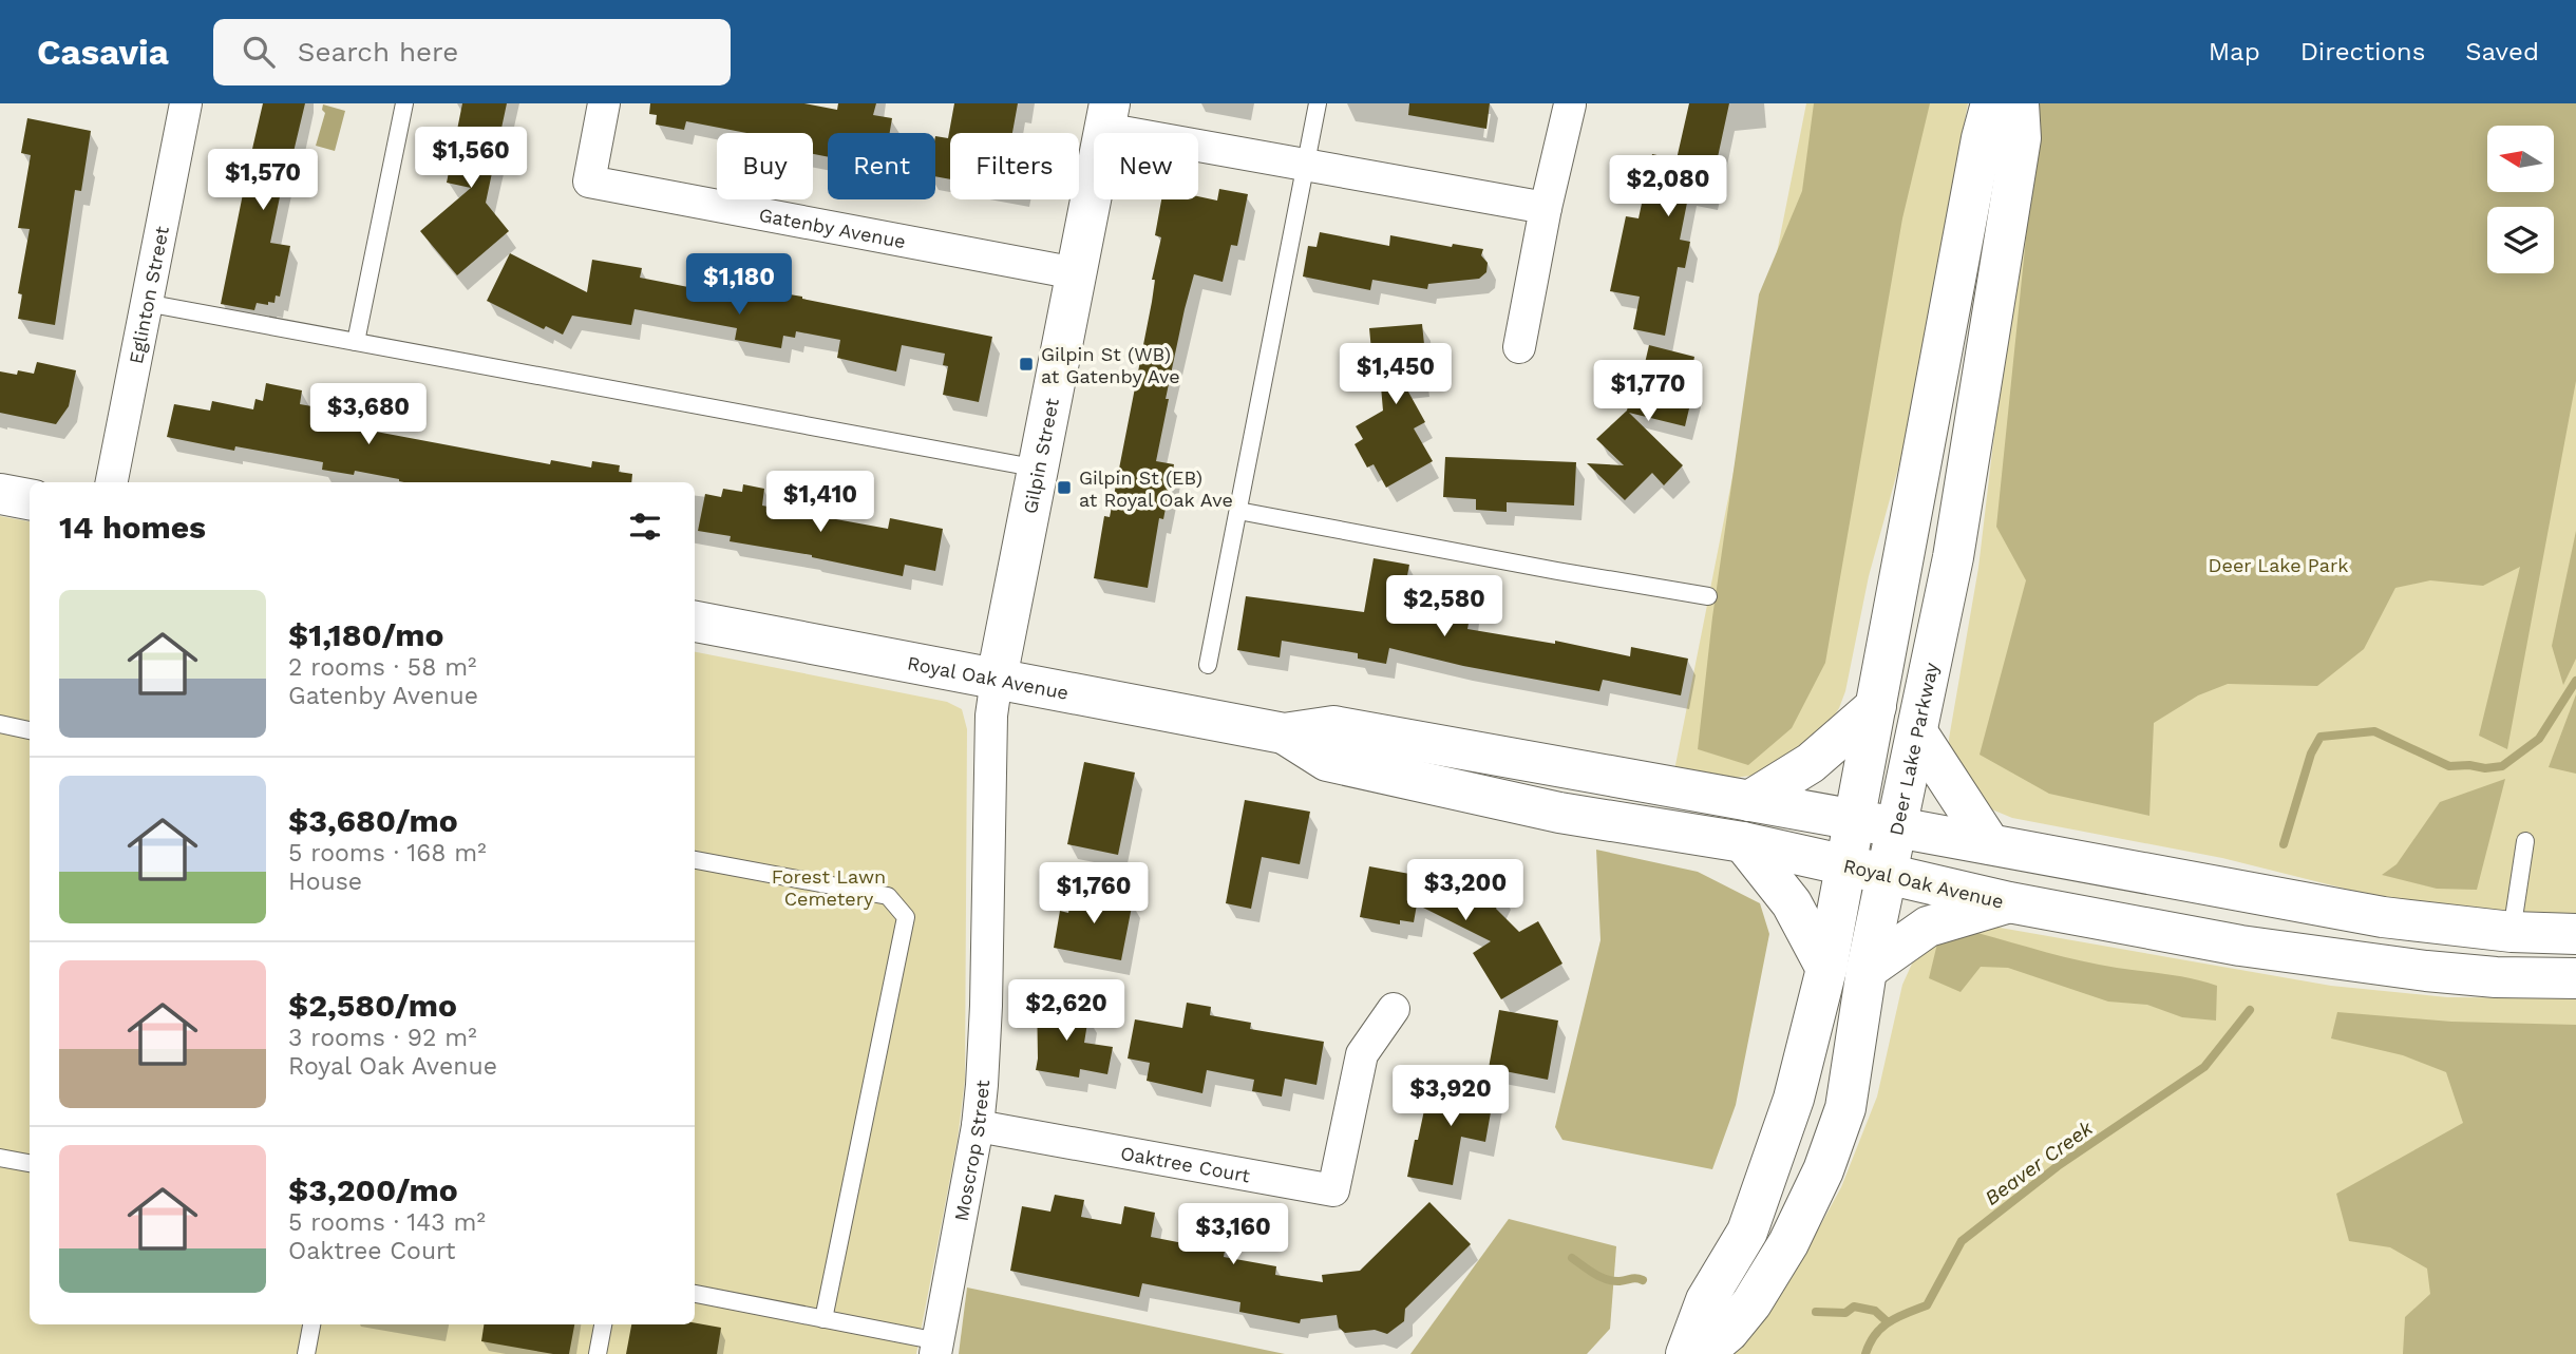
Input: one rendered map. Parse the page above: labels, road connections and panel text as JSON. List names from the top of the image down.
{
  "streets": {
    "main road": ["Gilpin Street", "Royal Oak Avenue", "Deer Lake Parkway"],
    "street": [
      "Gatenby Avenue",
      "Eglinton Street",
      "Moscrop Street",
      "Oaktree Court"
    ]
  },
  "crossings": [
    ["Gatenby Avenue", "Gilpin Street"],
    ["Gilpin Street", "Royal Oak Avenue"],
    ["Gilpin Street", "Moscrop Street"],
    ["Royal Oak Avenue", "Deer Lake Parkway"],
    ["Royal Oak Avenue", "Moscrop Street"],
    ["Moscrop Street", "Oaktree Court"]
  ],
  "water": ["Beaver Creek"],
  "parks": ["Deer Lake Park", "Forest Lawn Cemetery"],
  "places": {
    "transit": ["Gilpin St (WB) at Gatenby Ave", "Gilpin St (EB) at Royal Oak Ave"]
  },
  "north": "left",
  "page": {
    "header": "Casavia",
    "search": "Search here",
    "nav": ["Map", "Directions", "Saved"],
    "price": [
      "$1,560",
      "$1,570",
      "$2,080",
      "$1,180",
      "$1,450",
      "$1,770",
      "$3,680",
      "$1,410",
      "$2,580",
      "$3,200",
      "$1,760",
      "$2,620",
      "$3,920",
      "$3,160"
    ],
    "chip": [
      "Buy",
      "Rent",
      "Filters",
      "New"
    ],
    "heading": "14 homes",
    "list": [
      {
        "name": "$1,180/mo",
        "note": "2 rooms · 58 m² · Gatenby Avenue"
      },
      {
        "name": "$3,680/mo",
        "note": "5 rooms · 168 m² · House"
      },
      {
        "name": "$2,580/mo",
        "note": "3 rooms · 92 m² · Royal Oak Avenue"
      },
      {
        "name": "$3,200/mo",
        "note": "5 rooms · 143 m² · Oaktree Court"
      }
    ]
  }
}
